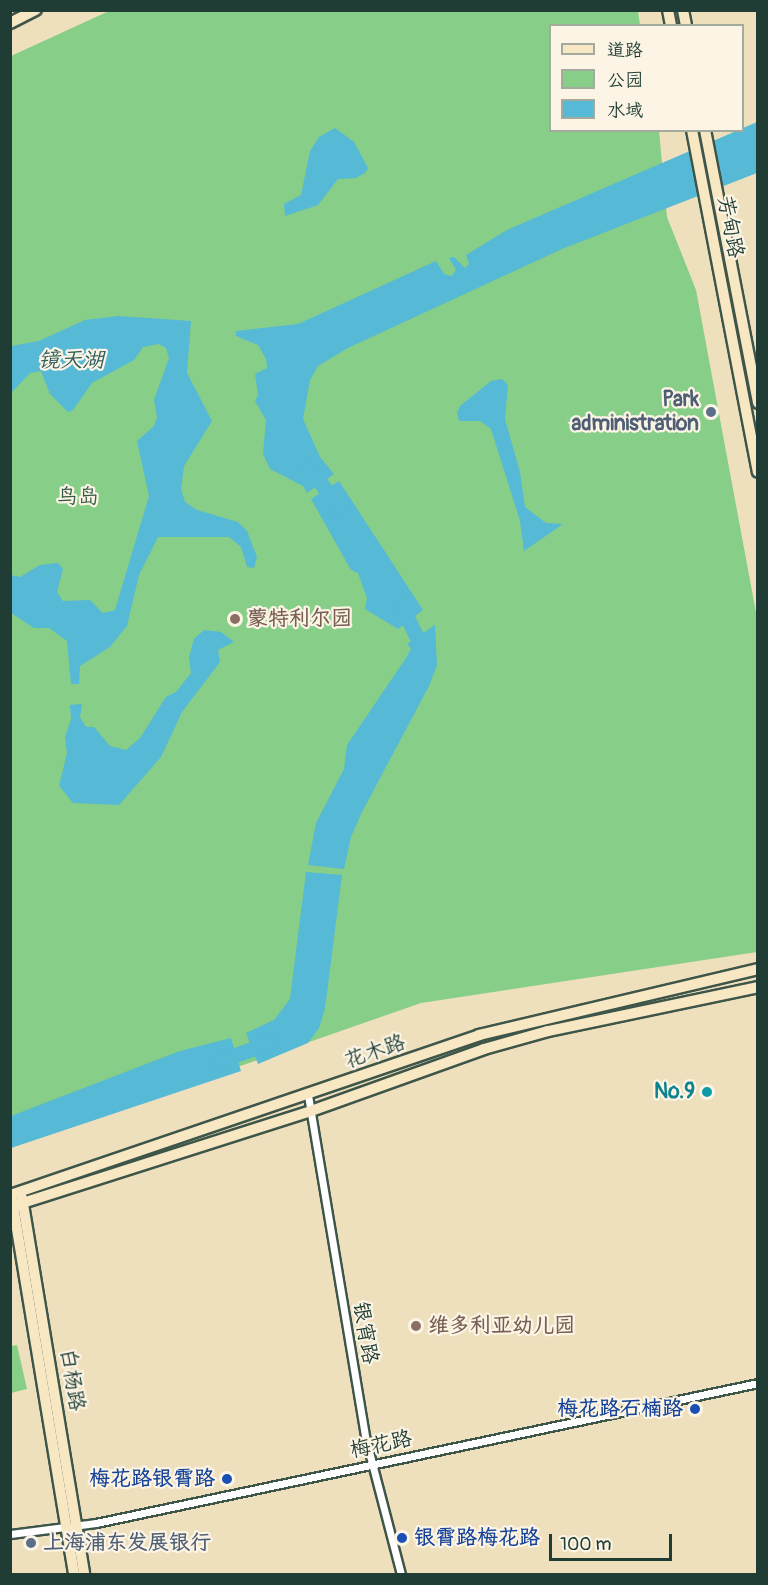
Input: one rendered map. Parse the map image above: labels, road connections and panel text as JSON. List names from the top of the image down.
{
  "streets": {
    "main road": ["芳甸路", "花木路", "白杨路"],
    "street": ["银宵路", "梅花路"]
  },
  "crossings": [
    ["花木路", "银宵路"],
    ["花木路", "白杨路"],
    ["银宵路", "梅花路"],
    ["白杨路", "梅花路"]
  ],
  "water": ["镜天湖"],
  "parks": ["鸟岛"],
  "places": [
    "Park administration",
    "蒙特利尔园",
    "No.9",
    "维多利亚幼儿园",
    "梅花路石楠路",
    "梅花路银霄路",
    "银霄路梅花路",
    "上海浦东发展银行"
  ],
  "legend": ["道路", "公园", "水域"],
  "scale_bar": "100 m"
}
